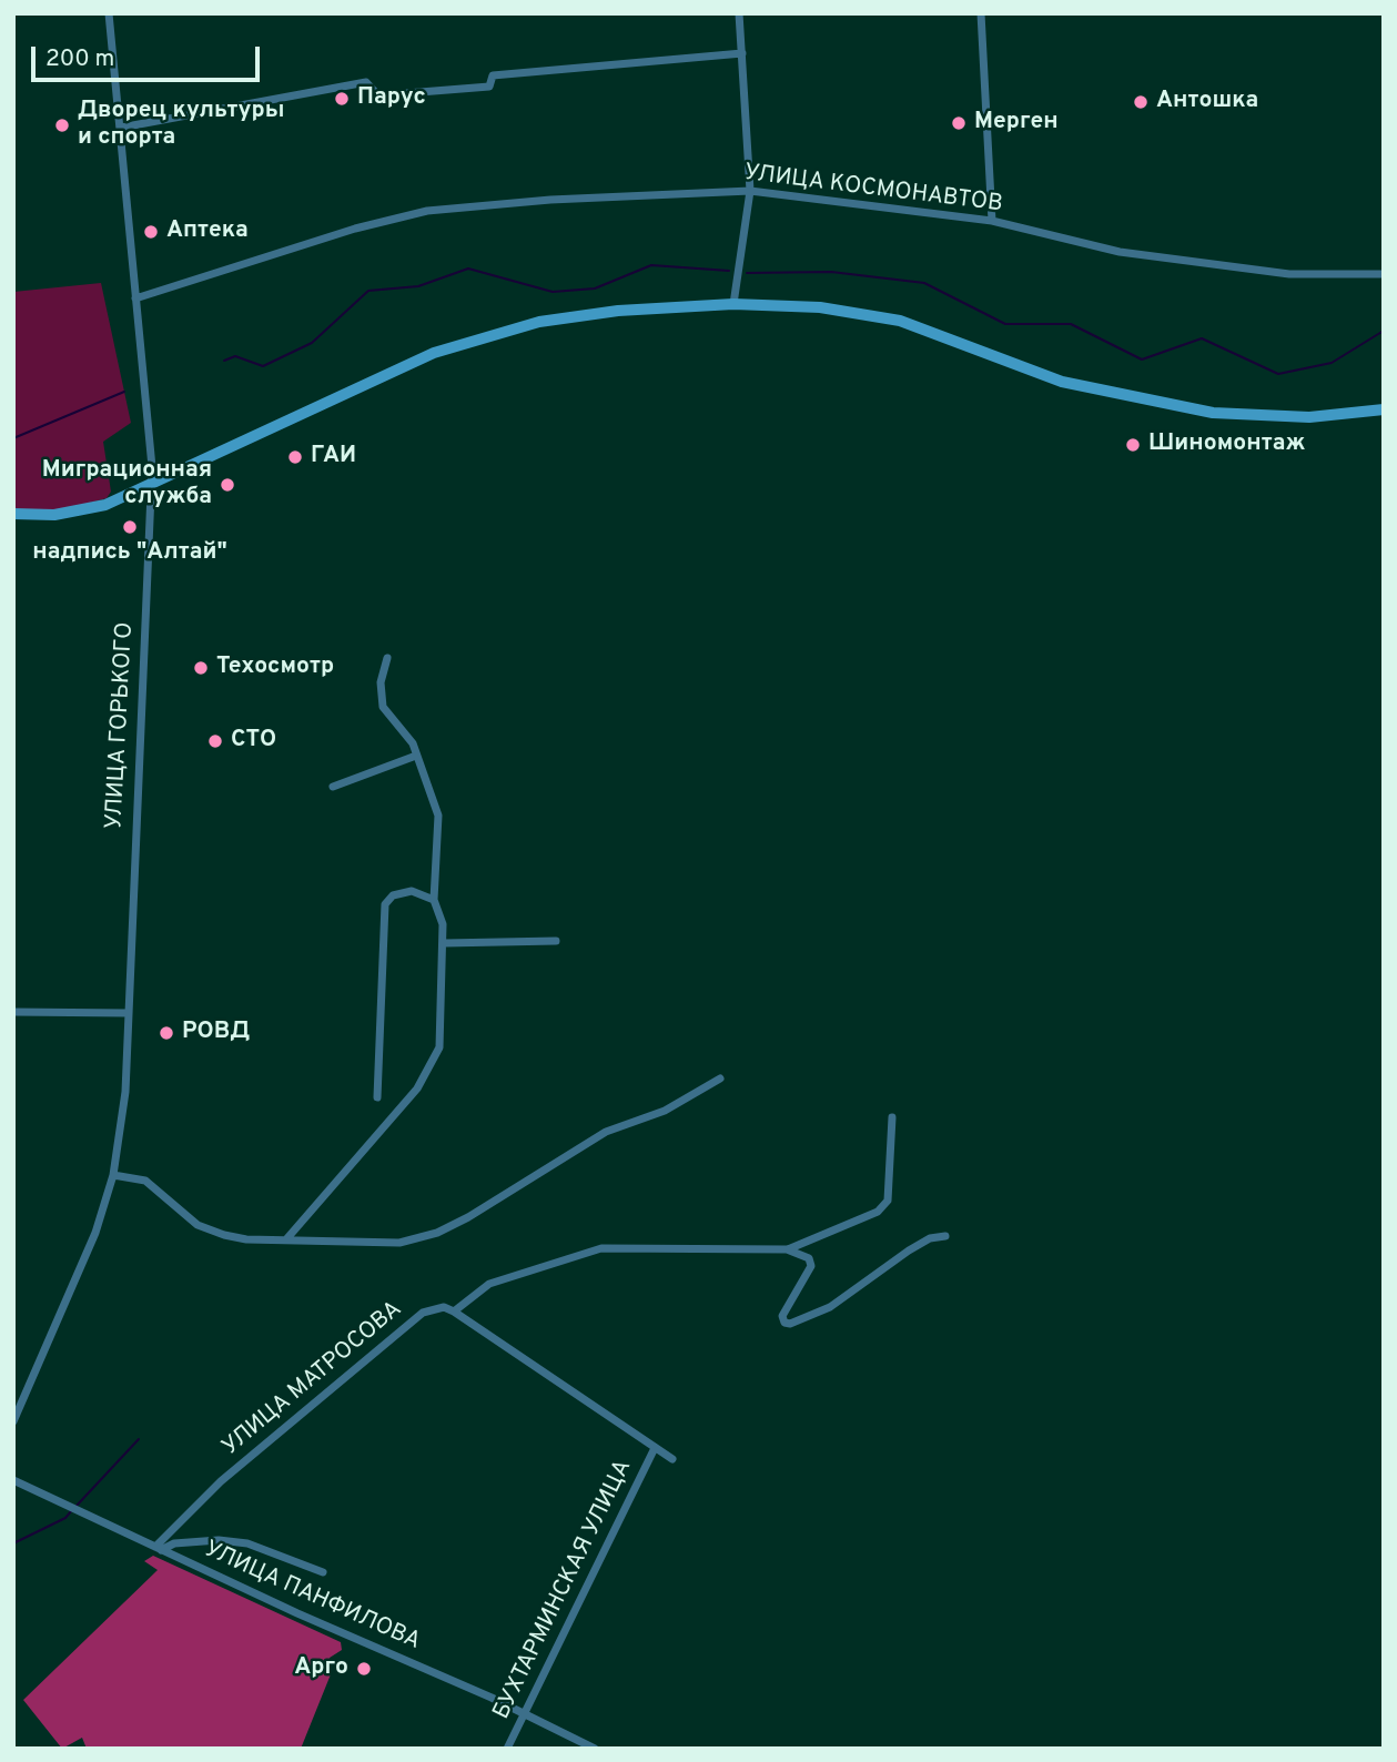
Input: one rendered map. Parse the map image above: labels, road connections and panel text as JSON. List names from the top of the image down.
{
  "streets": {
    "street": [
      "УЛИЦА КОСМОНАВТОВ",
      "УЛИЦА ГОРЬКОГО",
      "УЛИЦА МАТРОСОВА",
      "БУХТАРМИНСКАЯ УЛИЦА",
      "УЛИЦА ПАНФИЛОВА"
    ]
  },
  "crossings": [
    ["УЛИЦА КОСМОНАВТОВ", "УЛИЦА ГОРЬКОГО"],
    ["УЛИЦА МАТРОСОВА", "УЛИЦА ПАНФИЛОВА"],
    ["БУХТАРМИНСКАЯ УЛИЦА", "УЛИЦА ПАНФИЛОВА"]
  ],
  "places": [
    "Парус",
    "Антошка",
    "Мерген",
    "Дворец культуры и спорта",
    "Аптека",
    "Шиномонтаж",
    "ГАИ",
    "Миграционная служба",
    "надпись \"Алтай\"",
    "Техосмотр",
    "СТО",
    "РОВД",
    "Арго"
  ],
  "scale_bar": "200 m"
}
